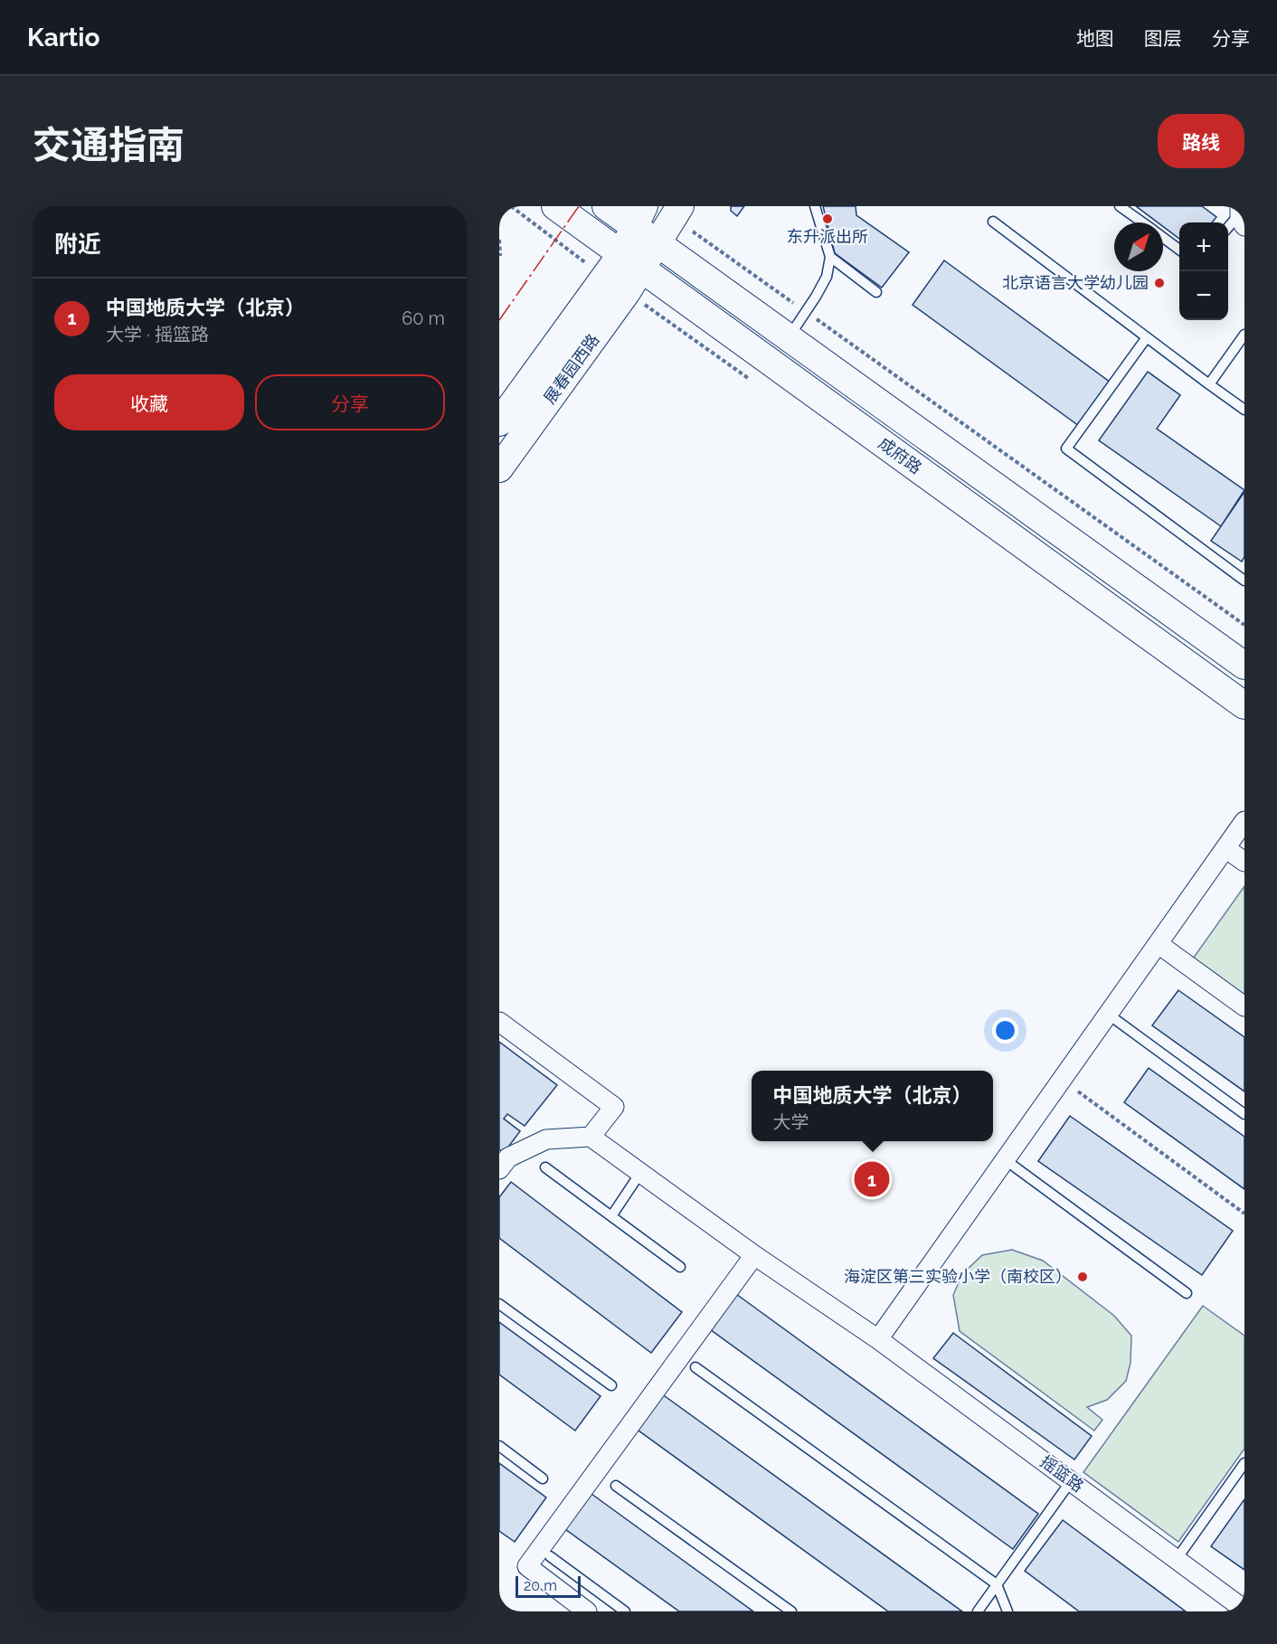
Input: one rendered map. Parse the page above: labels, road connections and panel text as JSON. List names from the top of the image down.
{
  "streets": {
    "main road": ["展春园西路", "成府路"],
    "street": ["摇篮路"]
  },
  "crossings": [
    ["展春园西路", "成府路"]
  ],
  "places": ["东升派出所", "北京语言大学幼儿园", "海淀区第三实验小学（南校区）"],
  "scale_bar": "20 m",
  "north": "top right",
  "page": {
    "header": "Kartio",
    "nav": ["地图", "图层", "分享"],
    "title": "交通指南",
    "buttons": [
      "路线",
      ["收藏", "分享"]
    ],
    "heading": "附近",
    "map_buttons": ["+", "−"],
    "list": [
      {
        "mark": "1",
        "name": "中国地质大学（北京）",
        "note": "大学 · 摇篮路",
        "value": "60 m"
      }
    ],
    "popup": ["中国地质大学（北京）", "大学"],
    "pins": "1",
    "scale": "20 m"
  }
}
